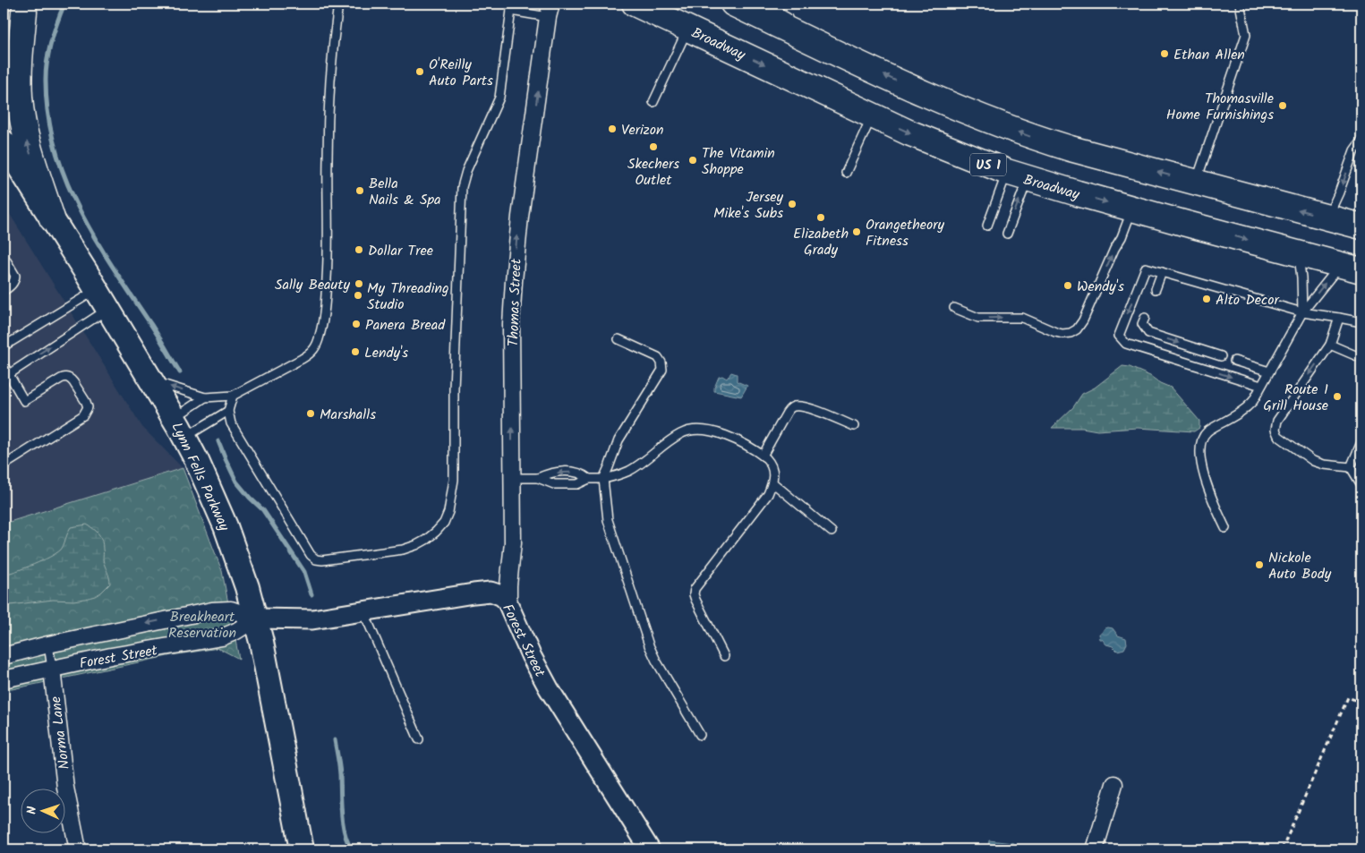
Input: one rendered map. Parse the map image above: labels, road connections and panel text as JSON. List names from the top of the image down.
{
  "streets": {
    "highway": ["Broadway", "US 1"],
    "main road": ["Lynn Fells Parkway"],
    "street": ["Thomas Street", "Forest Street", "Norma Lane"]
  },
  "crossings": [
    ["Thomas Street", "Forest Street"],
    ["Lynn Fells Parkway", "Forest Street"],
    ["Forest Street", "Norma Lane"]
  ],
  "one_way": ["Thomas Street"],
  "parks": ["Breakheart Reservation"],
  "places": [
    "Ethan Allen",
    "O'Reilly Auto Parts",
    "Thomasville Home Furnishings",
    "Verizon",
    "Skechers Outlet",
    "The Vitamin Shoppe",
    "Bella Nails & Spa",
    "Jersey Mike's Subs",
    "Elizabeth Grady",
    "Orangetheory Fitness",
    "Dollar Tree",
    "Sally Beauty",
    "Wendy's",
    "My Threading Studio",
    "Alto Decor",
    "Panera Bread",
    "Lendy's",
    "Route 1 Grill House",
    "Marshalls",
    "Nickole Auto Body"
  ],
  "north": "left"
}
